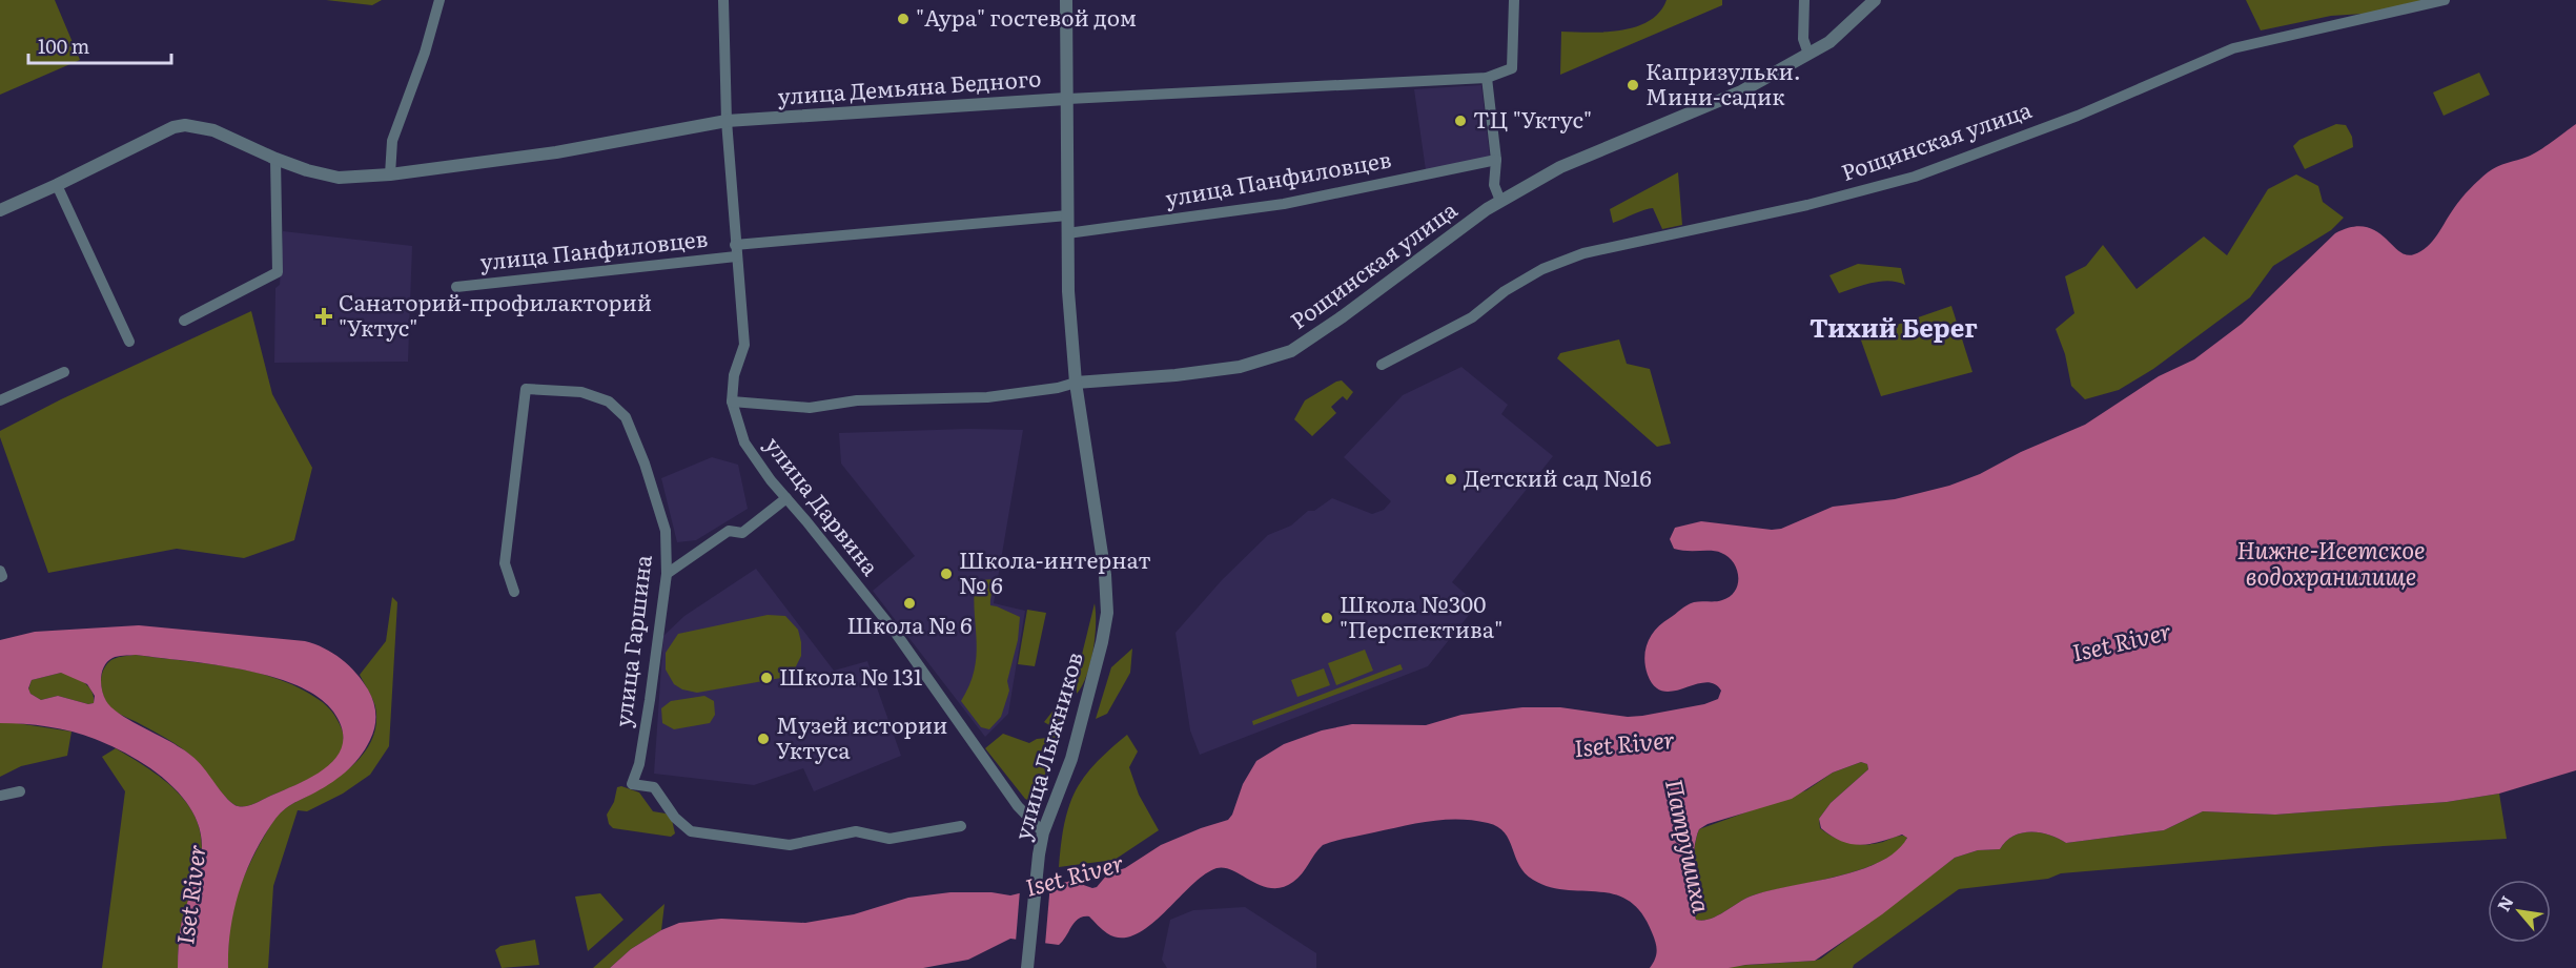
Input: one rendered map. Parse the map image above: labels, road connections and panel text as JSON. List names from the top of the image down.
{
  "streets": {
    "street": [
      "улица Демьяна Бедного",
      "Рощинская улица",
      "улица Панфиловцев",
      "улица Дарвина",
      "улица Гаршина",
      "улица Лыжников"
    ]
  },
  "crossings": [
    ["улица Демьяна Бедного", "улица Дарвина"],
    ["улица Демьяна Бедного", "улица Лыжников"],
    ["Рощинская улица", "улица Дарвина"],
    ["Рощинская улица", "улица Лыжников"],
    ["улица Панфиловцев", "улица Дарвина"],
    ["улица Панфиловцев", "улица Лыжников"],
    ["улица Дарвина", "улица Лыжников"]
  ],
  "districts": ["Тихий Берег"],
  "water": ["Нижне-Исетское водохранилище", "Iset River", "Патрушиха"],
  "places": {
    "other": [
      "\"Аура\" гостевой дом",
      "Капризульки. Мини-садик",
      "ТЦ \"Уктус\"",
      "Детский сад №16",
      "Школа-интернат № 6",
      "Школа № 6",
      "Школа №300 \"Перспектива\"",
      "Школа № 131",
      "Музей истории Уктуса"
    ],
    "health": ["Санаторий-профилакторий \"Уктус\""]
  },
  "scale_bar": "100 m",
  "north": "top left"
}
